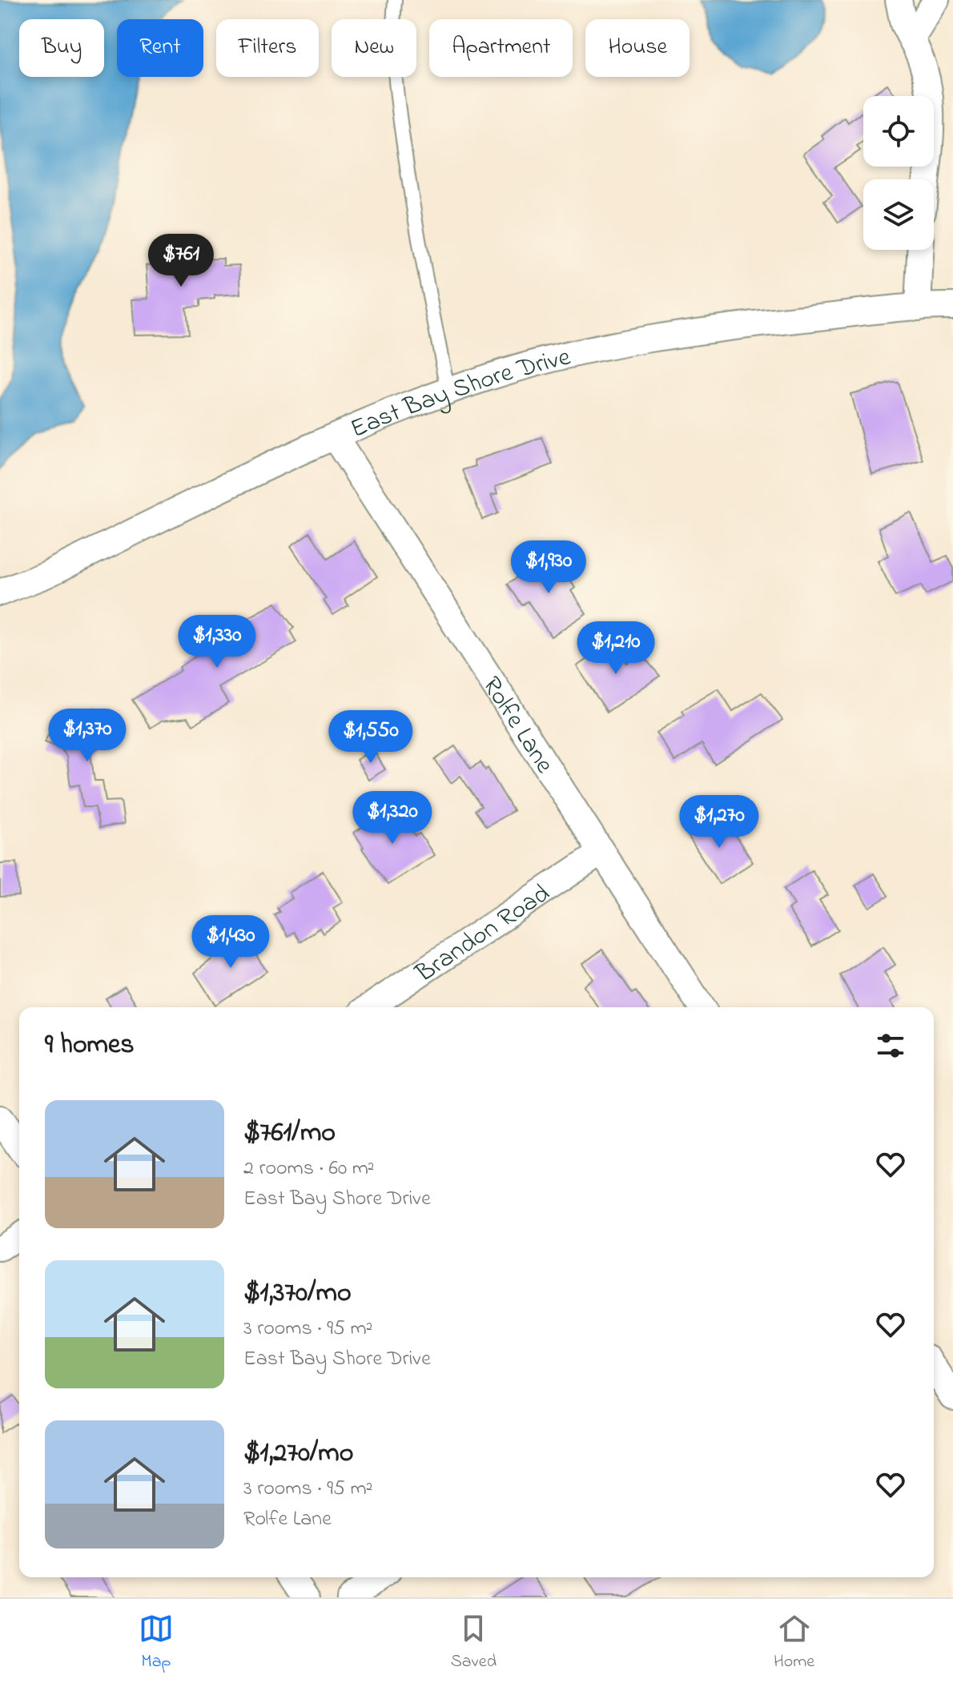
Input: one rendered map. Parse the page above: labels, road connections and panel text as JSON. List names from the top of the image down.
{
  "streets": {
    "street": ["East Bay Shore Drive", "Rolfe Lane", "Brandon Road"]
  },
  "crossings": [
    ["East Bay Shore Drive", "Rolfe Lane"],
    ["Rolfe Lane", "Brandon Road"]
  ],
  "page": {
    "chip": [
      "Buy",
      "Rent",
      "Filters",
      "New",
      "Apartment",
      "House"
    ],
    "price": [
      "$761",
      "$1,930",
      "$1,330",
      "$1,210",
      "$1,370",
      "$1,550",
      "$1,320",
      "$1,270",
      "$1,430"
    ],
    "heading": "9 homes",
    "list": [
      {
        "name": "$761/mo",
        "note": "2 rooms · 60 m² · East Bay Shore Drive"
      },
      {
        "name": "$1,370/mo",
        "note": "3 rooms · 95 m² · East Bay Shore Drive"
      },
      {
        "name": "$1,270/mo",
        "note": "3 rooms · 95 m² · Rolfe Lane"
      }
    ],
    "tabs": ["Map", "Saved", "Home"]
  }
}
